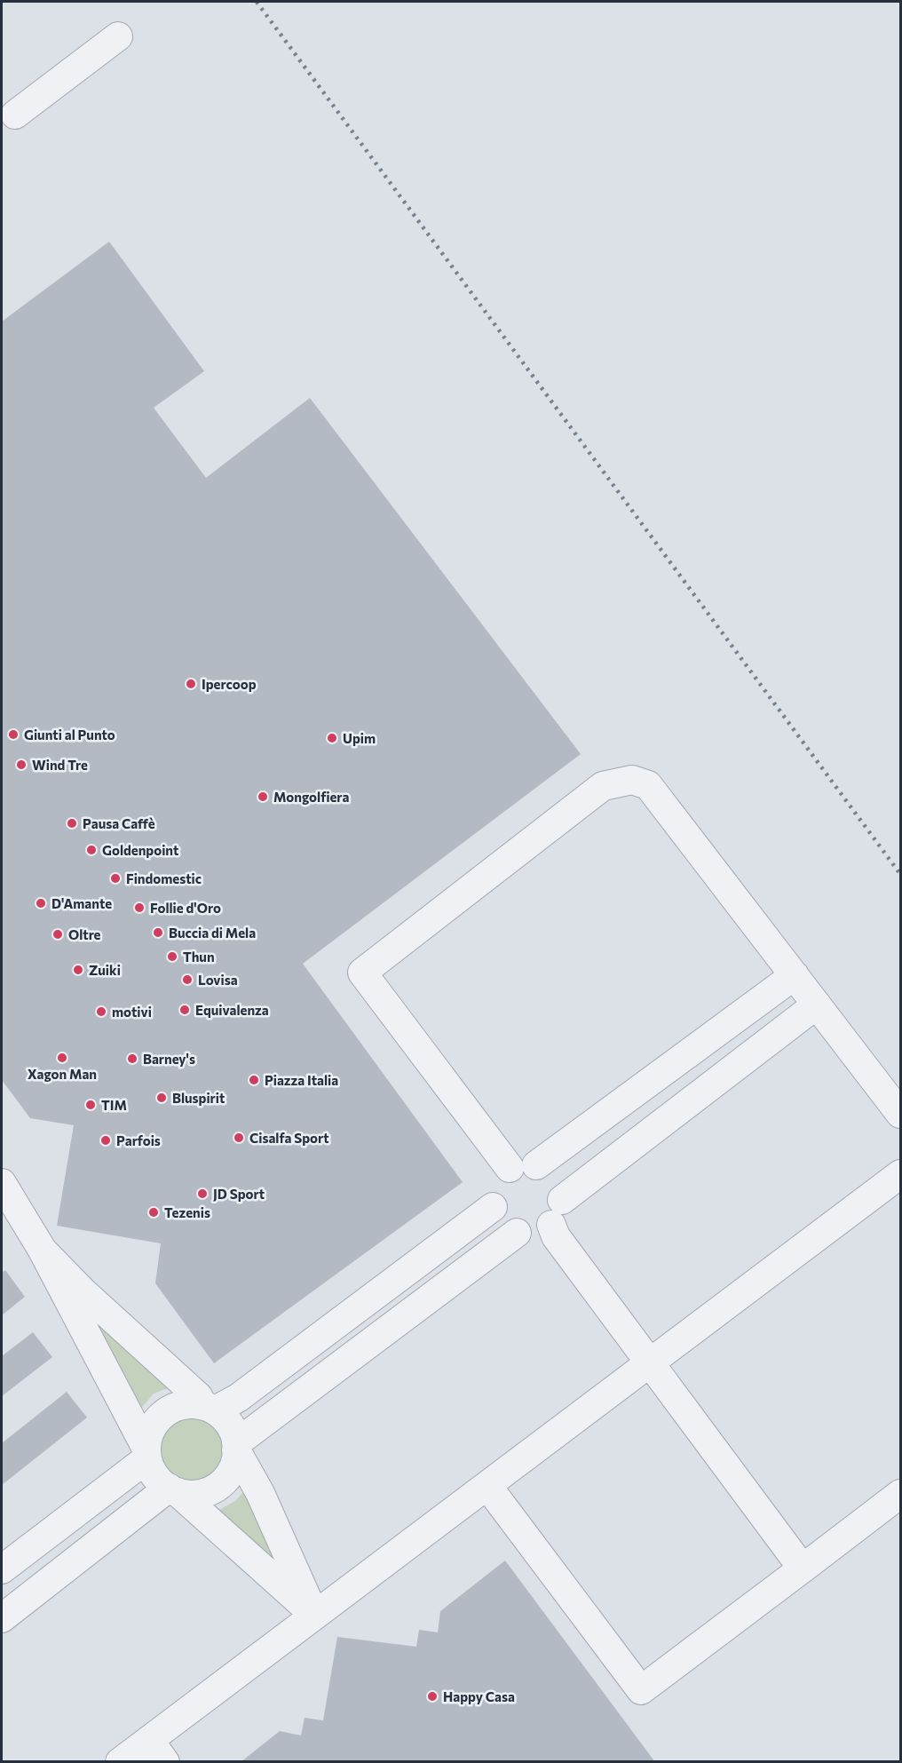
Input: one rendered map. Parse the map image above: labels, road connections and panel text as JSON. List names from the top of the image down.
{
  "places": [
    "Ipercoop",
    "Giunti al Punto",
    "Upim",
    "Wind Tre",
    "Mongolfiera",
    "Pausa Caffè",
    "Goldenpoint",
    "Findomestic",
    "D'Amante",
    "Follie d'Oro",
    "Buccia di Mela",
    "Oltre",
    "Thun",
    "Zuiki",
    "Lovisa",
    "Equivalenza",
    "motivi",
    "Xagon Man",
    "Barney's",
    "Piazza Italia",
    "Bluspirit",
    "TIM",
    "Cisalfa Sport",
    "Parfois",
    "JD Sport",
    "Tezenis",
    "Happy Casa"
  ]
}
